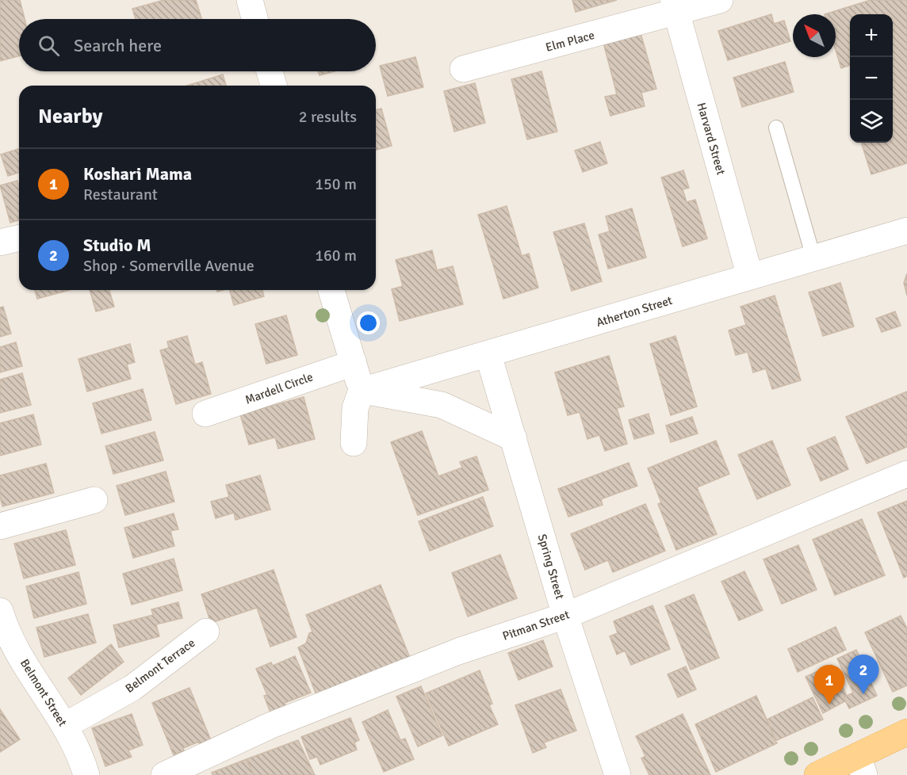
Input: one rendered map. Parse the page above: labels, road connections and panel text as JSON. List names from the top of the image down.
{
  "streets": {
    "street": [
      "Elm Place",
      "Harvard Street",
      "Atherton Street",
      "Mardell Circle",
      "Spring Street",
      "Pitman Street",
      "Belmont Terrace",
      "Belmont Street"
    ]
  },
  "crossings": [
    ["Elm Place", "Harvard Street"],
    ["Harvard Street", "Atherton Street"],
    ["Atherton Street", "Spring Street"],
    ["Spring Street", "Pitman Street"],
    ["Belmont Terrace", "Belmont Street"]
  ],
  "north": "top left",
  "page": {
    "map_buttons": ["+", "−"],
    "search": "Search here",
    "heading": ["Nearby", "2 results"],
    "list": [
      {
        "mark": "1",
        "name": "Koshari Mama",
        "note": "Restaurant",
        "value": "150 m"
      },
      {
        "mark": "2",
        "name": "Studio M",
        "note": "Shop · Somerville Avenue",
        "value": "160 m"
      }
    ],
    "pins": ["2", "1"]
  }
}
